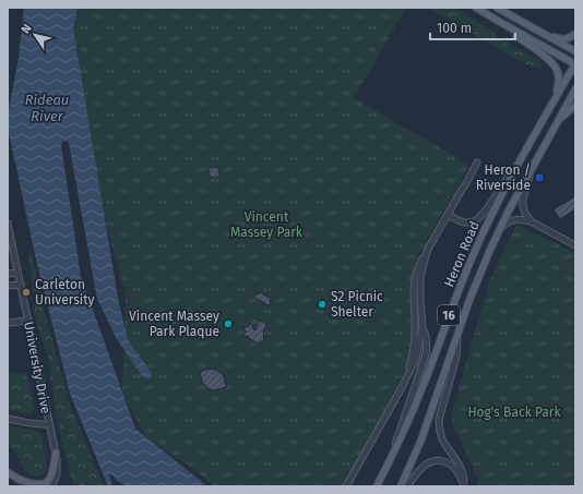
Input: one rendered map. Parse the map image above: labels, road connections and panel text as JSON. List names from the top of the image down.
{
  "streets": {
    "main road": ["Heron Road", "16"],
    "street": ["University Drive"]
  },
  "water": ["Rideau River"],
  "parks": ["Vincent Massey Park", "Hog's Back Park"],
  "places": {
    "transit": ["Heron / Riverside"],
    "other": ["Carleton University", "S2 Picnic Shelter", "Vincent Massey Park Plaque"]
  },
  "scale_bar": "100 m",
  "north": "top left"
}
